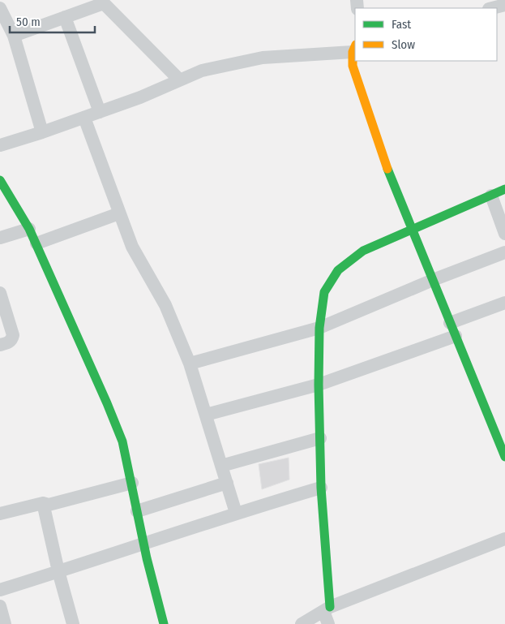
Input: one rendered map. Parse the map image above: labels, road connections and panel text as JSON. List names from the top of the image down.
{
  "legend": ["Fast", "Slow"],
  "scale_bar": "50 m"
}
